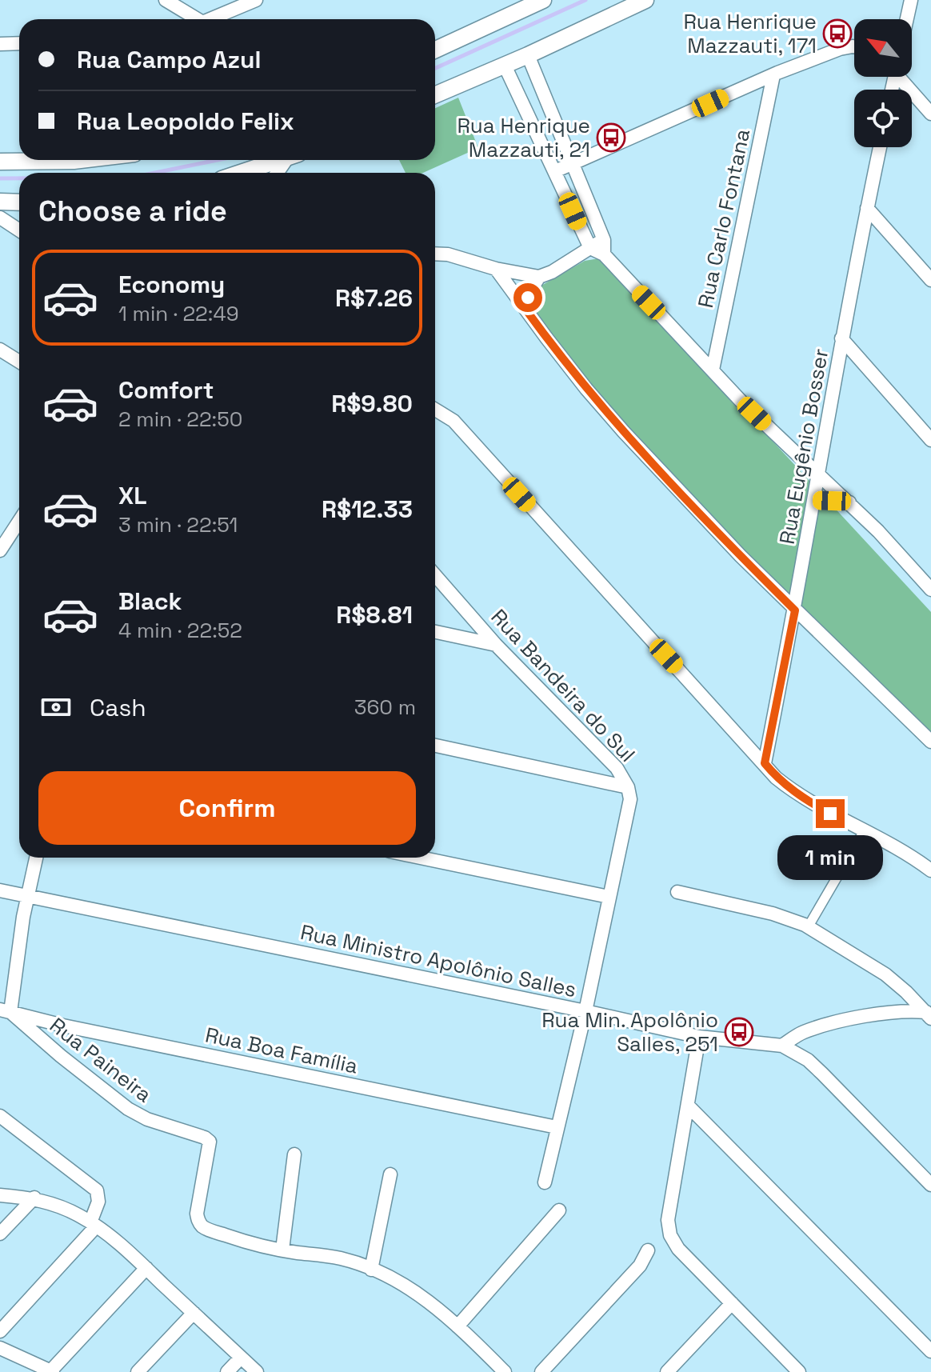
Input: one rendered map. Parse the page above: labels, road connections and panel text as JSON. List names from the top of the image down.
{
  "streets": {
    "street": [
      "Rua Carlo Fontana",
      "Rua Eugênio Bosser",
      "Rua Bandeira do Sul",
      "Rua Ministro Apolônio Salles",
      "Rua Boa Família",
      "Rua Paineira"
    ]
  },
  "crossings": [
    ["Rua Bandeira do Sul", "Rua Ministro Apolônio Salles"],
    ["Rua Bandeira do Sul", "Rua Boa Família"],
    ["Rua Boa Família", "Rua Paineira"]
  ],
  "places": {
    "bus stop": ["Rua Henrique Mazzauti, 171", "Rua Henrique Mazzauti, 21", "Rua Min. Apolônio Salles, 251"]
  },
  "north": "top left",
  "page": {
    "banner": ["Rua Campo Azul", "Rua Leopoldo Felix"],
    "heading": "Choose a ride",
    "list": [
      {
        "name": "Economy",
        "note": "1 min · 22:49",
        "value": "R$7.26"
      },
      {
        "name": "Comfort",
        "note": "2 min · 22:50",
        "value": "R$9.80"
      },
      {
        "name": "XL",
        "note": "3 min · 22:51",
        "value": "R$12.33"
      },
      {
        "name": "Black",
        "note": "4 min · 22:52",
        "value": "R$8.81"
      }
    ],
    "pay": ["Cash", "360 m"],
    "buttons": "Confirm",
    "bubble": "1 min"
  }
}
